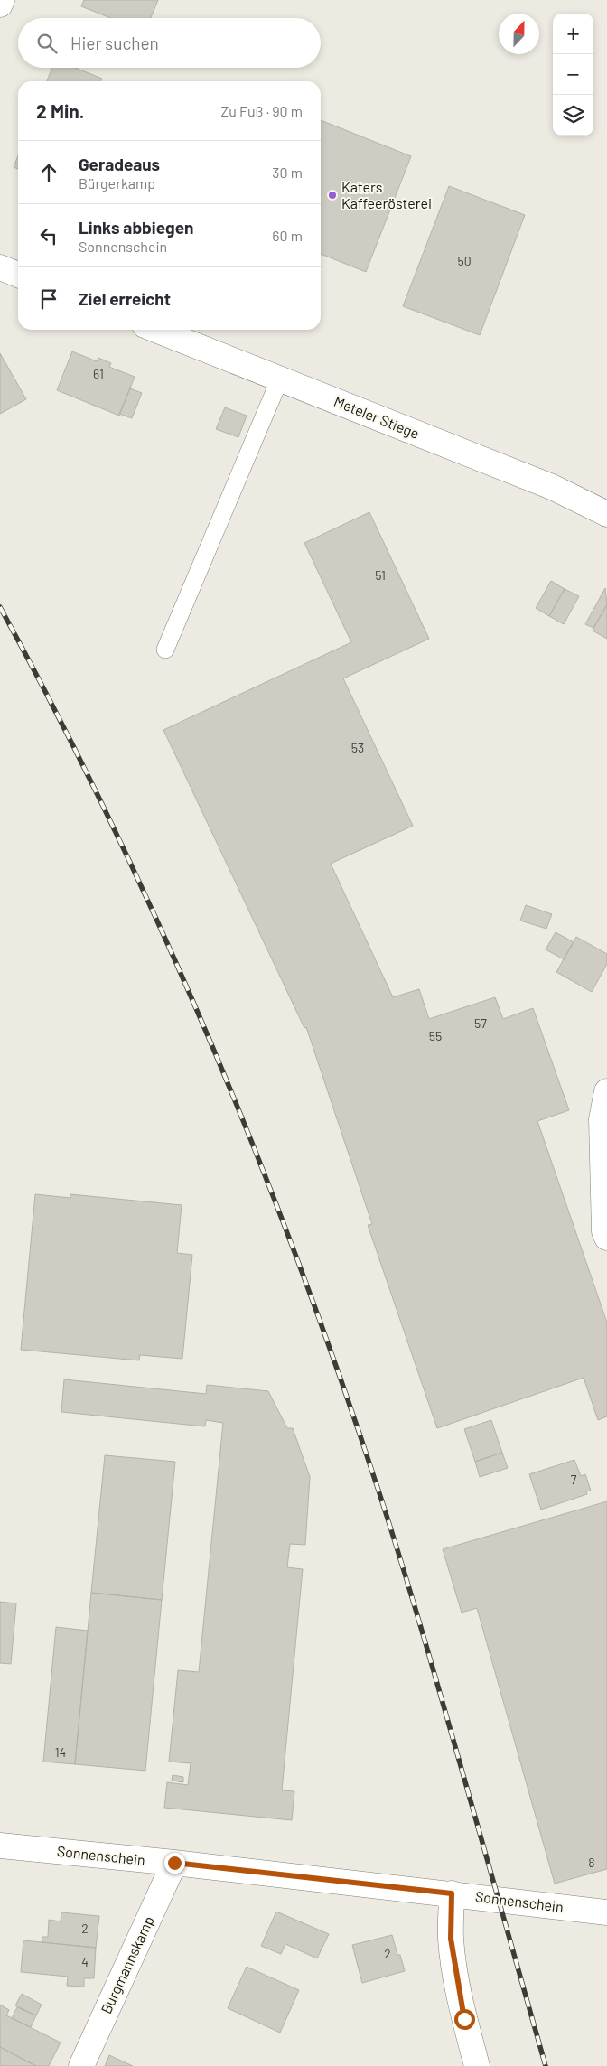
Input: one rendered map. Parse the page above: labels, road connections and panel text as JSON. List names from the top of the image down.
{
  "streets": {
    "street": ["Meteler Stiege", "Sonnenschein", "Burgmannskamp"]
  },
  "crossings": [
    ["Sonnenschein", "Burgmannskamp"]
  ],
  "places": ["Katers Kaffeerösterei"],
  "house_numbers": [
    "50",
    "61",
    "51",
    "53",
    "57",
    "55",
    "7",
    "14",
    "8",
    "2",
    "2",
    "4"
  ],
  "north": "top",
  "page": {
    "map_buttons": ["+", "−"],
    "search": "Hier suchen",
    "heading": ["2 Min.", "Zu Fuß · 90 m"],
    "list": [
      ["Geradeaus", "Bürgerkamp", "30 m"],
      ["Links abbiegen", "Sonnenschein", "60 m"],
      "Ziel erreicht"
    ]
  }
}
